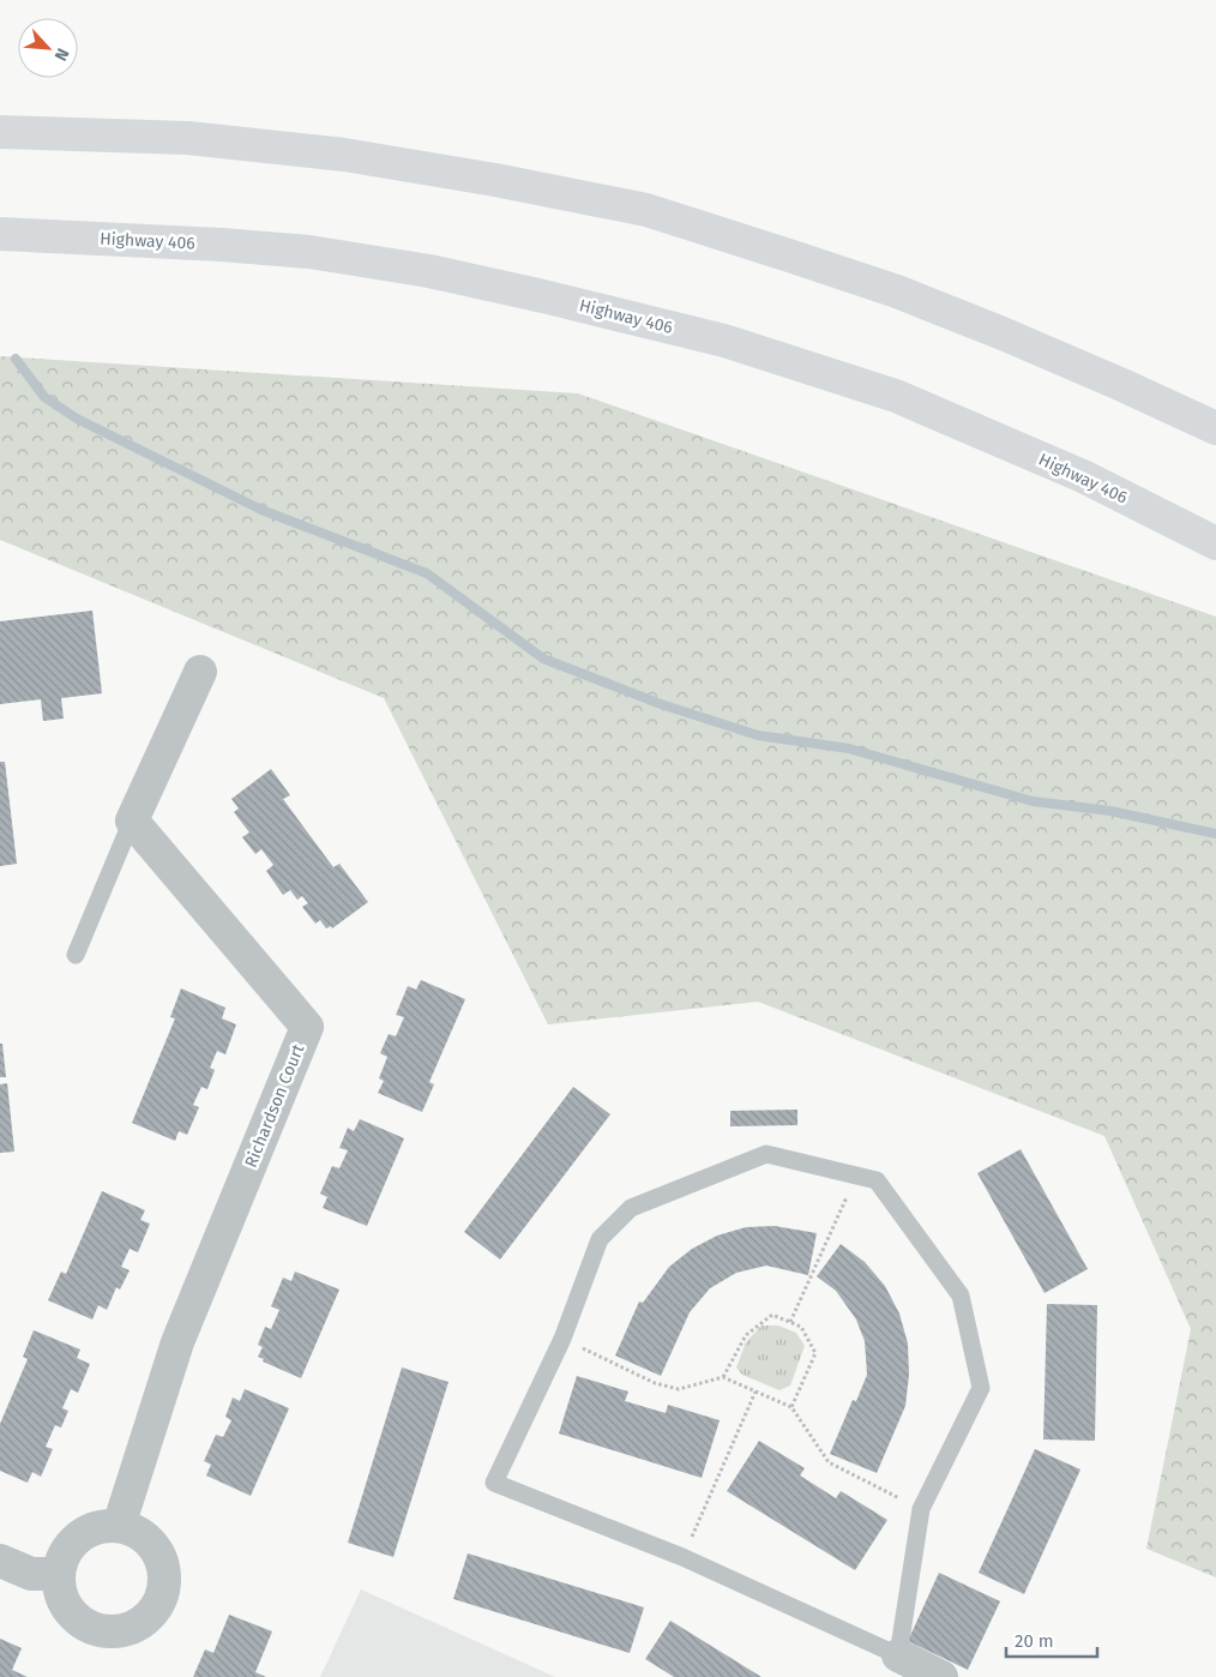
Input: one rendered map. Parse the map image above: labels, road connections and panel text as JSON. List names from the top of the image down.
{
  "streets": {
    "highway": ["Highway 406"],
    "street": ["Richardson Court"]
  },
  "scale_bar": "20 m",
  "north": "bottom right"
}
